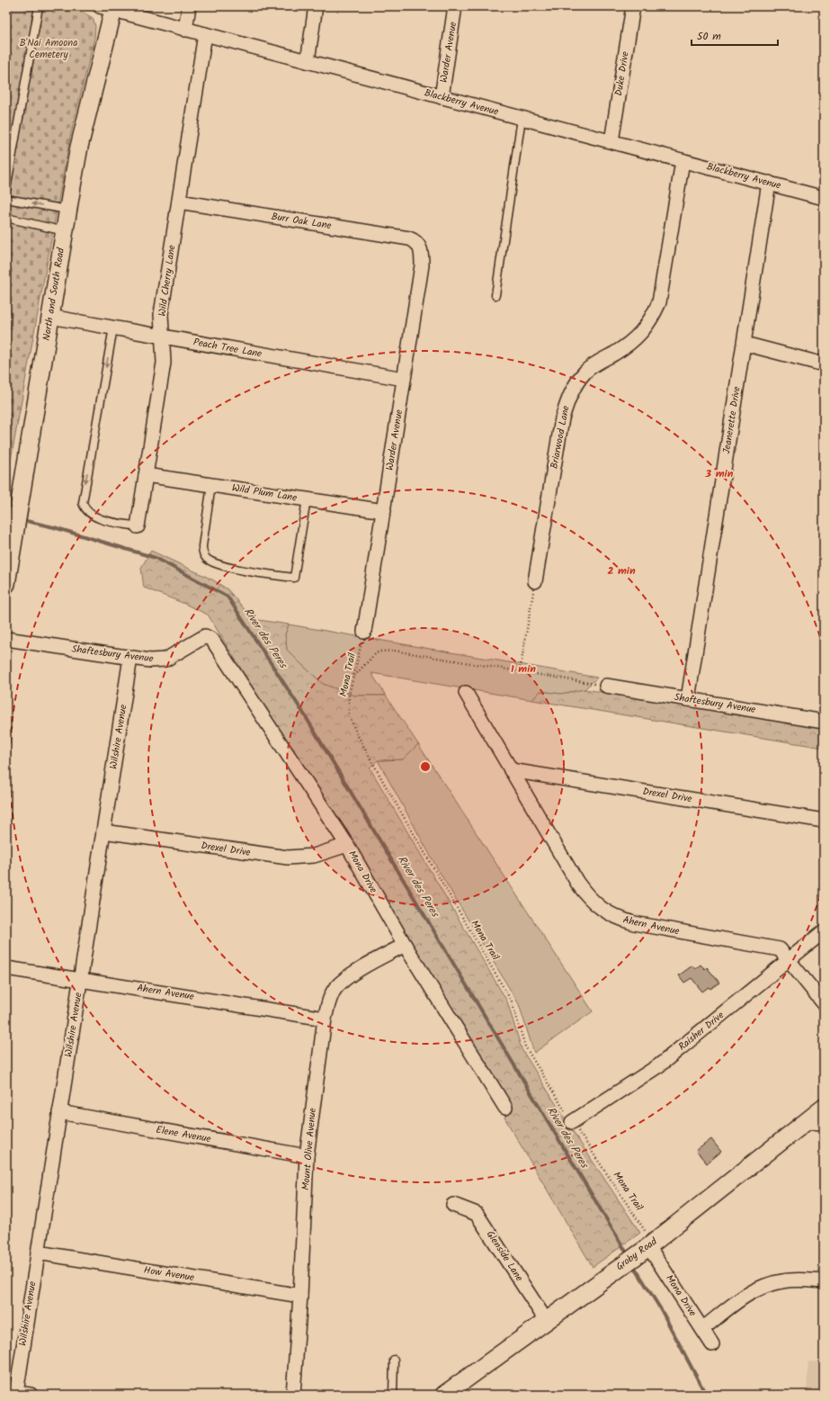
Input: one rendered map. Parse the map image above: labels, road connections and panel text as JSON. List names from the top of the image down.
{
  "streets": {
    "street": [
      "Warder Avenue",
      "Duke Drive",
      "Blackberry Avenue",
      "Burr Oak Lane",
      "Wild Cherry Lane",
      "North and South Road",
      "Peach Tree Lane",
      "Jeanerette Drive",
      "Briarwood Lane",
      "Wild Plum Lane",
      "Shaftesbury Avenue",
      "Wilshire Avenue",
      "Drexel Drive",
      "Mona Drive",
      "Ahern Avenue",
      "Raisher Drive",
      "Elene Avenue",
      "Mount Olive Avenue",
      "Groby Road",
      "Glenside Lane",
      "How Avenue"
    ],
    "path": ["Mona Trail"]
  },
  "crossings": [
    ["Warder Avenue", "Blackberry Avenue"],
    ["Warder Avenue", "Burr Oak Lane"],
    ["Warder Avenue", "Peach Tree Lane"],
    ["Warder Avenue", "Wild Plum Lane"],
    ["Warder Avenue", "Mona Trail"],
    ["Duke Drive", "Blackberry Avenue"],
    ["Blackberry Avenue", "Wild Cherry Lane"],
    ["Blackberry Avenue", "North and South Road"],
    ["Blackberry Avenue", "Jeanerette Drive"],
    ["Blackberry Avenue", "Briarwood Lane"],
    ["Burr Oak Lane", "Wild Cherry Lane"],
    ["Wild Cherry Lane", "Peach Tree Lane"],
    ["Wild Cherry Lane", "Wild Plum Lane"],
    ["North and South Road", "Peach Tree Lane"],
    ["Jeanerette Drive", "Shaftesbury Avenue"],
    ["Shaftesbury Avenue", "Wilshire Avenue"],
    ["Shaftesbury Avenue", "Mona Drive"],
    ["Mona Trail", "Mona Drive"],
    ["Mona Trail", "Raisher Drive"],
    ["Mona Trail", "Groby Road"],
    ["Wilshire Avenue", "Drexel Drive"],
    ["Wilshire Avenue", "Ahern Avenue"],
    ["Wilshire Avenue", "Elene Avenue"],
    ["Wilshire Avenue", "How Avenue"],
    ["Drexel Drive", "Mona Drive"],
    ["Drexel Drive", "Ahern Avenue"],
    ["Mona Drive", "Mount Olive Avenue"],
    ["Mona Drive", "Groby Road"],
    ["Ahern Avenue", "Raisher Drive"],
    ["Ahern Avenue", "Mount Olive Avenue"],
    ["Elene Avenue", "Mount Olive Avenue"],
    ["Mount Olive Avenue", "How Avenue"],
    ["Groby Road", "Glenside Lane"]
  ],
  "water": ["River des Peres"],
  "parks": ["B'Nai Amoona Cemetery"],
  "scale_bar": "50 m",
  "rings": ["3 min", "2 min", "1 min"]
}
